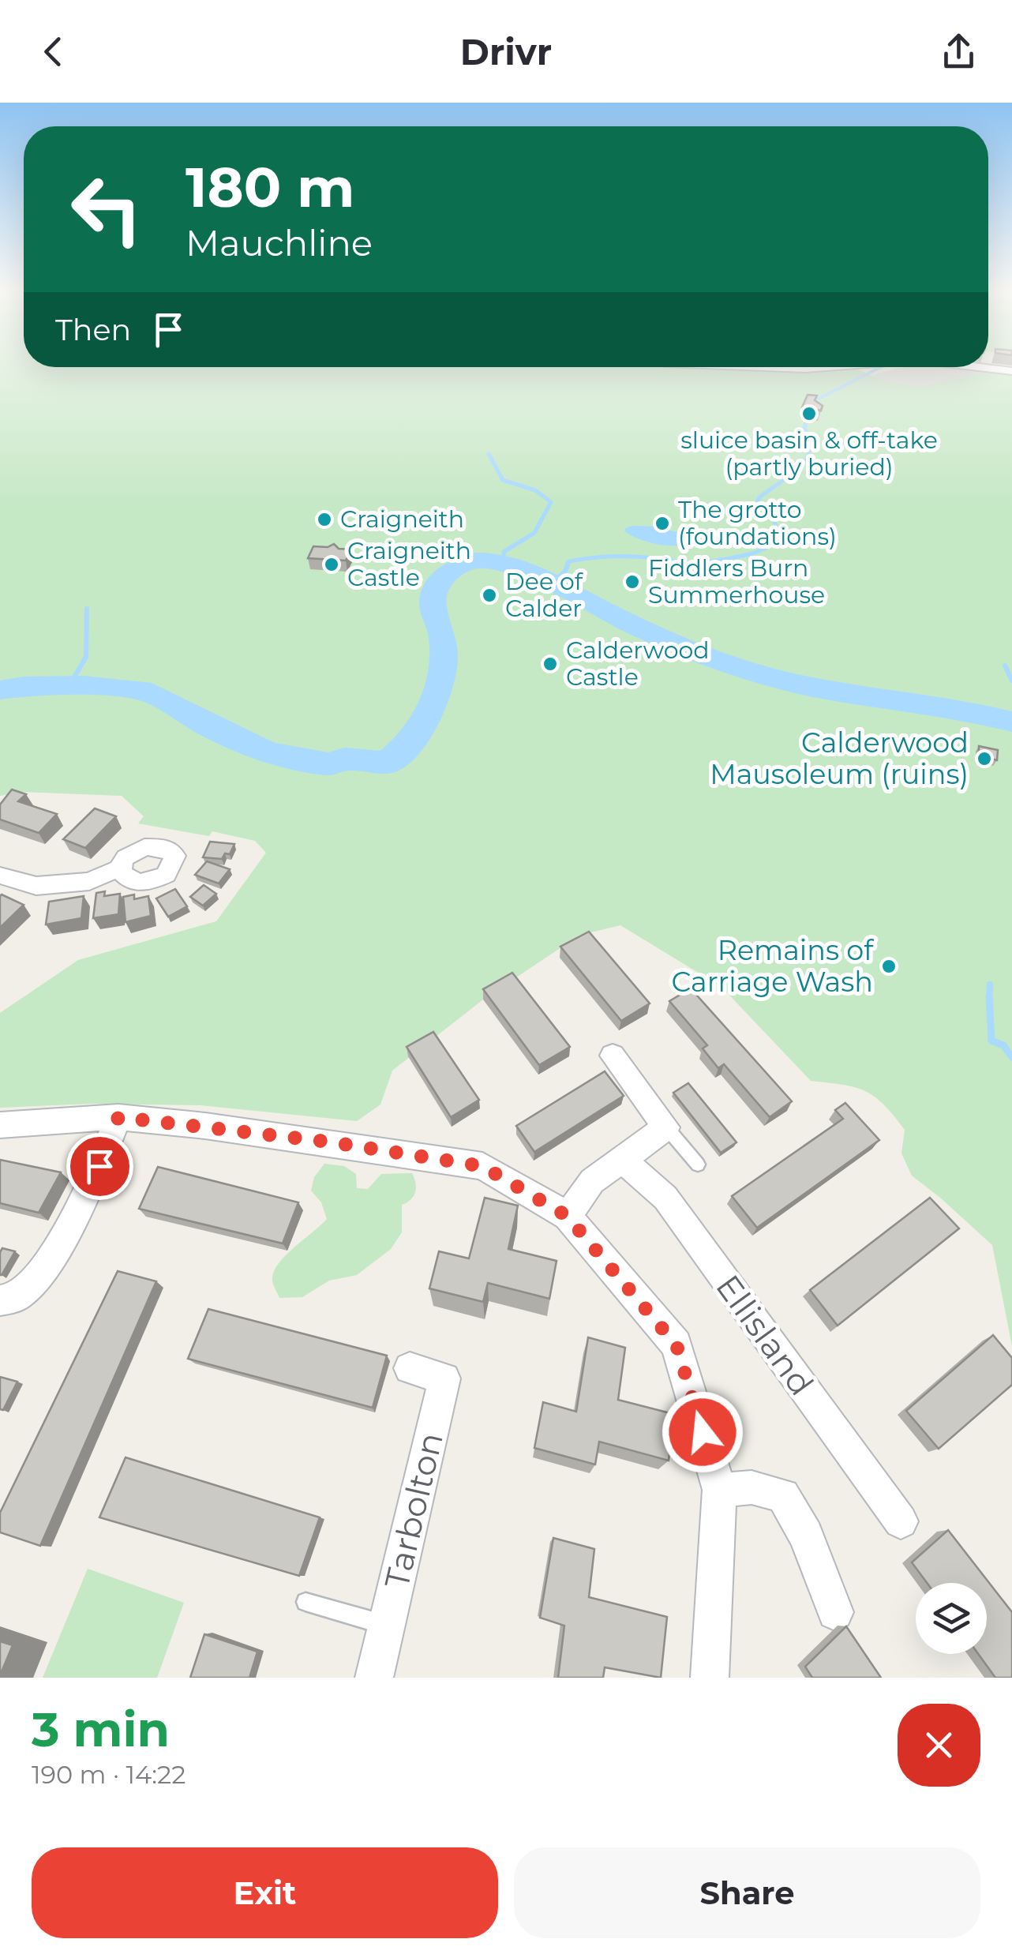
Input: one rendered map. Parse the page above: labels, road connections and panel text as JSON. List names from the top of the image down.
{
  "streets": {
    "street": ["Ellisland", "Tarbolton"]
  },
  "places": [
    "sluice basin & off-take (partly buried)",
    "Craigneith",
    "The grotto (foundations)",
    "Craigneith Castle",
    "Fiddlers Burn Summerhouse",
    "Dee of Calder",
    "Calderwood Castle",
    "Calderwood Mausoleum (ruins)",
    "Remains of Carriage Wash"
  ],
  "page": {
    "header": "Drivr",
    "turn": ["180 m", "Mauchline"],
    "then": "Then",
    "heading": ["3 min", "190 m · 14:22"],
    "buttons": ["Exit", "Share"]
  }
}
